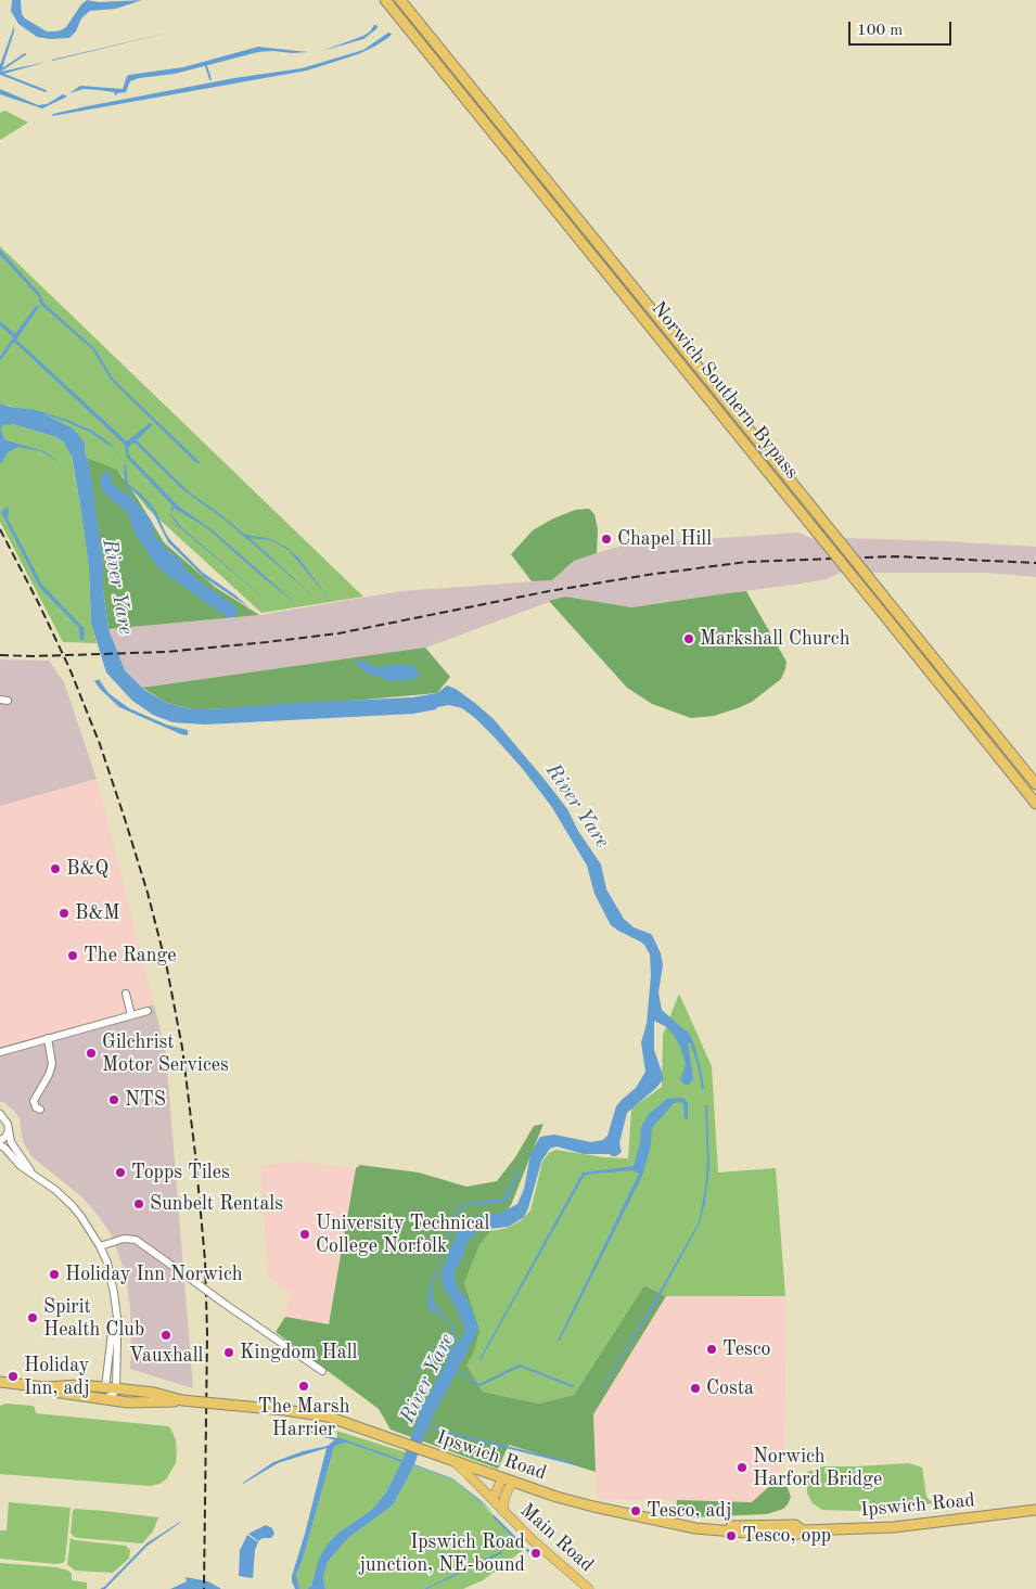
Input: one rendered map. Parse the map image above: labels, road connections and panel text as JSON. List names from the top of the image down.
{
  "streets": {
    "highway": ["Norwich Southern Bypass", "Ipswich Road"],
    "main road": ["Main Road"]
  },
  "crossings": [
    ["Ipswich Road", "Main Road"]
  ],
  "water": ["River Yare"],
  "places": [
    "Chapel Hill",
    "Markshall Church",
    "B&Q",
    "B&M",
    "The Range",
    "Gilchrist Motor Services",
    "NTS",
    "Topps Tiles",
    "Sunbelt Rentals",
    "University Technical College Norfolk",
    "Holiday Inn Norwich",
    "Spirit Health Club",
    "Vauxhall",
    "Tesco",
    "Kingdom Hall",
    "Holiday Inn, adj",
    "The Marsh Harrier",
    "Costa",
    "Norwich Harford Bridge",
    "Tesco, adj",
    "Tesco, opp",
    "Ipswich Road junction, NE-bound"
  ],
  "scale_bar": "100 m"
}
